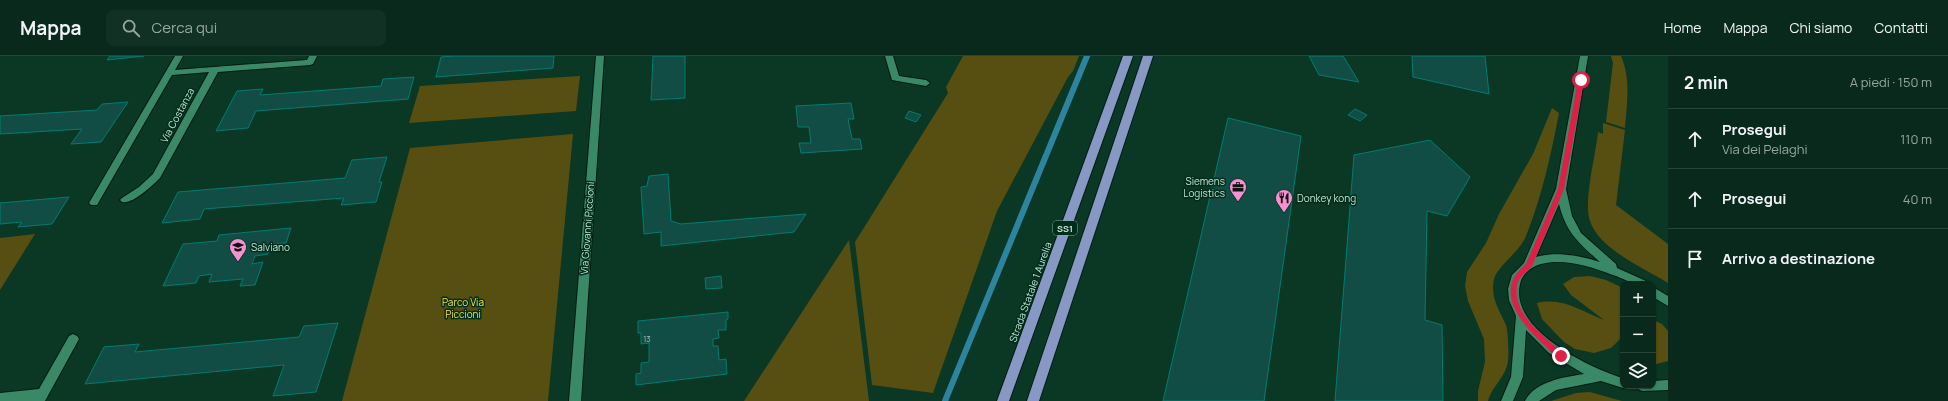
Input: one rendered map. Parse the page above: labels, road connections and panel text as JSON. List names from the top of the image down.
{
  "streets": {
    "highway": ["SS1", "Strada Statale 1 Aurelia"],
    "street": ["Via Costanza", "Via Giovanni Piccioni"]
  },
  "parks": ["Parco Via Piccioni"],
  "places": {
    "office": ["Siemens Logistics"],
    "restaurant": ["Donkey kong"],
    "school or university": ["Salviano"]
  },
  "house_numbers": ["13"],
  "page": {
    "header": "Mappa",
    "search": "Cerca qui",
    "nav": [
      "Home",
      "Mappa",
      "Chi siamo",
      "Contatti"
    ],
    "heading": ["2 min", "A piedi · 150 m"],
    "list": [
      ["Prosegui", "Via dei Pelaghi", "110 m"],
      ["Prosegui", "40 m"],
      "Arrivo a destinazione"
    ],
    "map_buttons": ["+", "−"]
  }
}
